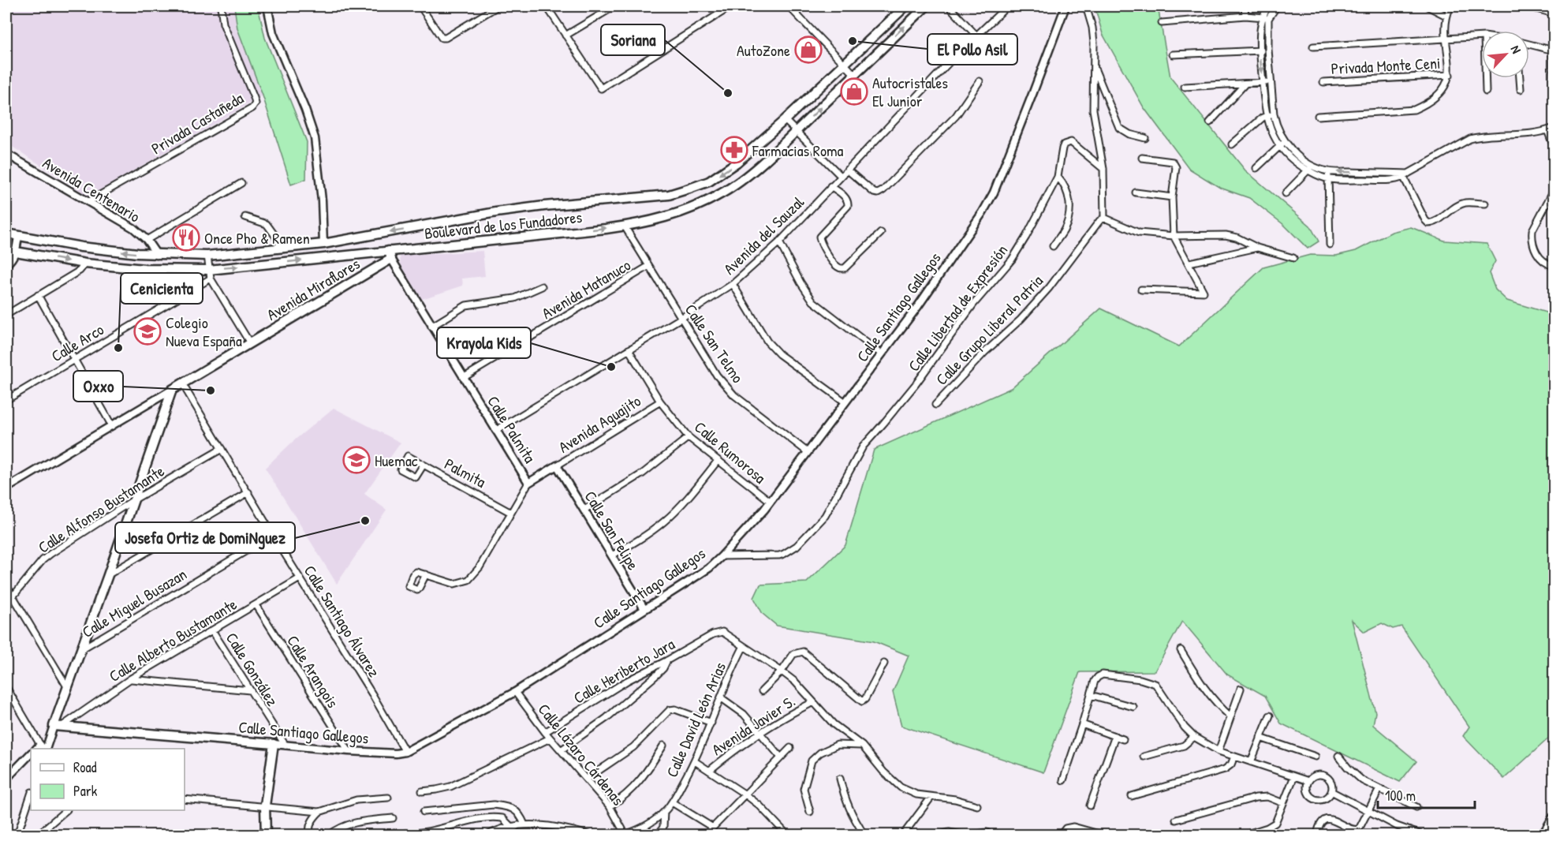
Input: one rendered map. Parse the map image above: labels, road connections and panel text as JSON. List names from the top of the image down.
{
  "streets": {
    "main road": ["Boulevard de los Fundadores", "Avenida Miraflores", "Calle Santiago Gallegos"],
    "street": [
      "Privada Monte Ceni",
      "Privada Castañeda",
      "Avenida Centenario",
      "Avenida del Sauzal",
      "Avenida Matanuco",
      "Calle Libertad de Expresión",
      "Calle Grupo Liberal Patria",
      "Calle Arco",
      "Calle San Telmo",
      "Avenida Aguajito",
      "Calle Palmita",
      "Calle Rumorosa",
      "Palmita",
      "Calle Alfonso Bustamante",
      "Calle San Felipe",
      "Calle Miguel Busazan",
      "Calle Santiago Álvarez",
      "Calle Alberto Bustamante",
      "Calle González",
      "Calle Heriberto Jara",
      "Calle Arangois",
      "Calle David León Arias",
      "Avenida Javier S.",
      "Calle Lázaro Cárdenas"
    ]
  },
  "crossings": [
    ["Privada Castañeda", "Avenida Centenario"],
    ["Avenida Centenario", "Boulevard de los Fundadores"],
    ["Boulevard de los Fundadores", "Avenida Miraflores"],
    ["Boulevard de los Fundadores", "Calle Arco"],
    ["Boulevard de los Fundadores", "Calle San Telmo"],
    ["Boulevard de los Fundadores", "Calle Palmita"],
    ["Avenida del Sauzal", "Calle San Telmo"],
    ["Avenida del Sauzal", "Calle Palmita"],
    ["Avenida del Sauzal", "Calle Rumorosa"],
    ["Avenida Miraflores", "Calle Palmita"],
    ["Avenida Miraflores", "Calle Santiago Álvarez"],
    ["Avenida Matanuco", "Calle San Telmo"],
    ["Avenida Matanuco", "Calle Palmita"],
    ["Calle Santiago Gallegos", "Calle Libertad de Expresión"],
    ["Calle Santiago Gallegos", "Calle San Telmo"],
    ["Calle Santiago Gallegos", "Calle Rumorosa"],
    ["Calle Santiago Gallegos", "Calle San Felipe"],
    ["Calle Santiago Gallegos", "Calle Santiago Álvarez"],
    ["Calle Santiago Gallegos", "Calle Alberto Bustamante"],
    ["Calle Santiago Gallegos", "Calle González"],
    ["Calle Santiago Gallegos", "Calle Arangois"],
    ["Calle Santiago Gallegos", "Calle Lázaro Cárdenas"],
    ["Avenida Aguajito", "Calle Palmita"],
    ["Avenida Aguajito", "Calle Rumorosa"],
    ["Avenida Aguajito", "Calle San Felipe"],
    ["Calle Palmita", "Palmita"],
    ["Calle Alfonso Bustamante", "Calle Santiago Álvarez"],
    ["Calle Miguel Busazan", "Calle Santiago Álvarez"],
    ["Calle Santiago Álvarez", "Calle Alberto Bustamante"],
    ["Calle Alberto Bustamante", "Calle González"],
    ["Calle Alberto Bustamante", "Calle Arangois"],
    ["Calle Heriberto Jara", "Calle David León Arias"],
    ["Calle Heriberto Jara", "Calle Lázaro Cárdenas"],
    ["Calle David León Arias", "Calle Lázaro Cárdenas"]
  ],
  "places": {
    "other": [
      "El Pollo Asil",
      "Soriana",
      "Cenicienta",
      "Krayola Kids",
      "Oxxo",
      "Josefa Ortiz de DomiNguez"
    ],
    "shop": ["AutoZone", "Autocristales El Junior"],
    "pharmacy": ["Farmacias Roma"],
    "restaurant": ["Once Pho & Ramen"],
    "school or university": ["Colegio Nueva España", "Huemac"]
  },
  "legend": ["Road", "Park"],
  "scale_bar": "100 m",
  "north": "top right"
}
